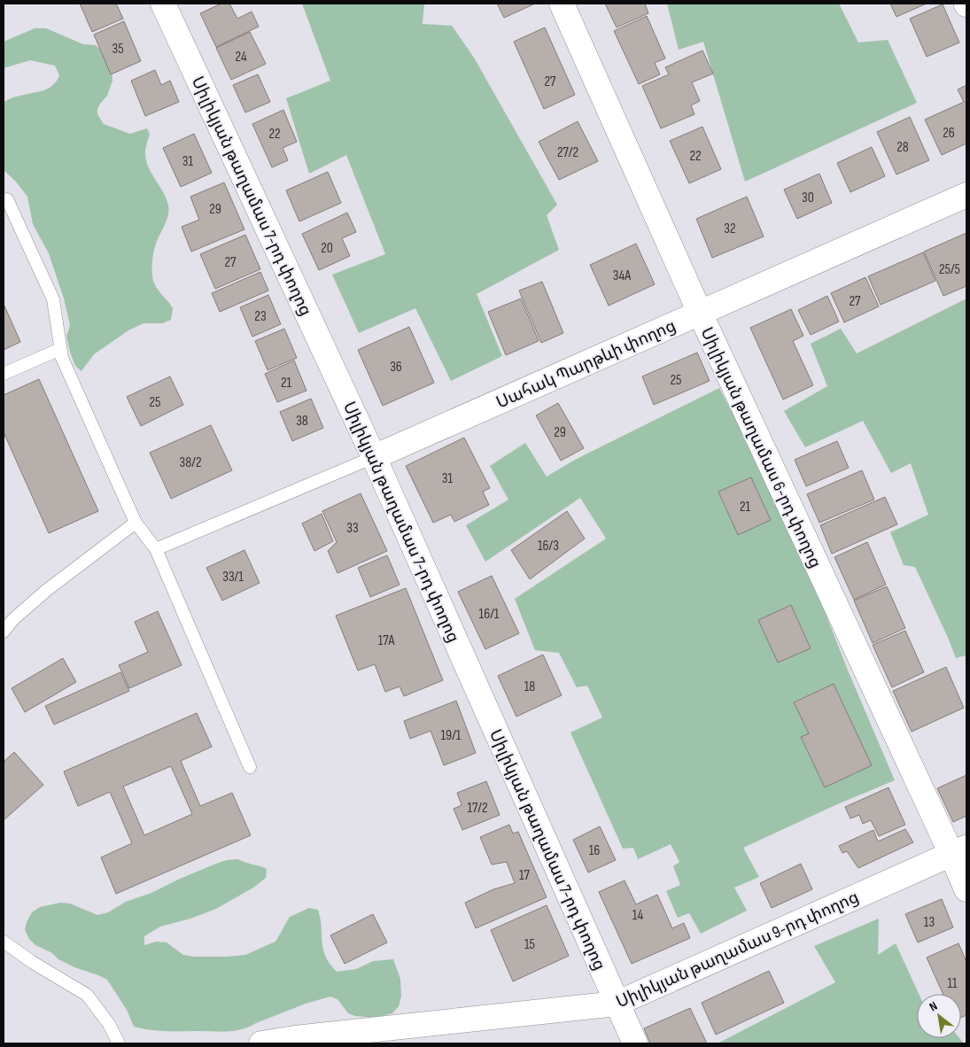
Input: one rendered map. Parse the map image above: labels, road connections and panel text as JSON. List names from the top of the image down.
{
  "streets": {
    "street": [
      "Սիլիկյան թաղամաս 7-րդ փողոց",
      "Սահակ Պարթևի փողոց",
      "Սիլիկյան թաղամաս 6-րդ փողոց",
      "Սիլիկյան թաղամաս 9-րդ փողոց"
    ]
  },
  "crossings": [
    ["Սիլիկյան թաղամաս 7-րդ փողոց", "Սահակ Պարթևի փողոց"],
    ["Սիլիկյան թաղամաս 7-րդ փողոց", "Սիլիկյան թաղամաս 9-րդ փողոց"],
    ["Սահակ Պարթևի փողոց", "Սիլիկյան թաղամաս 6-րդ փողոց"],
    ["Սիլիկյան թաղամաս 6-րդ փողոց", "Սիլիկյան թաղամաս 9-րդ փողոց"]
  ],
  "house_numbers": [
    "35",
    "24",
    "27",
    "26",
    "22",
    "28",
    "27/2",
    "22",
    "31",
    "30",
    "29",
    "32",
    "20",
    "27",
    "25/5",
    "34А",
    "27",
    "23",
    "36",
    "25",
    "21",
    "25",
    "38",
    "29",
    "38/2",
    "31",
    "21",
    "33",
    "16/3",
    "33/1",
    "16/1",
    "17А",
    "18",
    "19/1",
    "17/2",
    "16",
    "17",
    "14",
    "13",
    "15",
    "11"
  ],
  "north": "top left"
}
